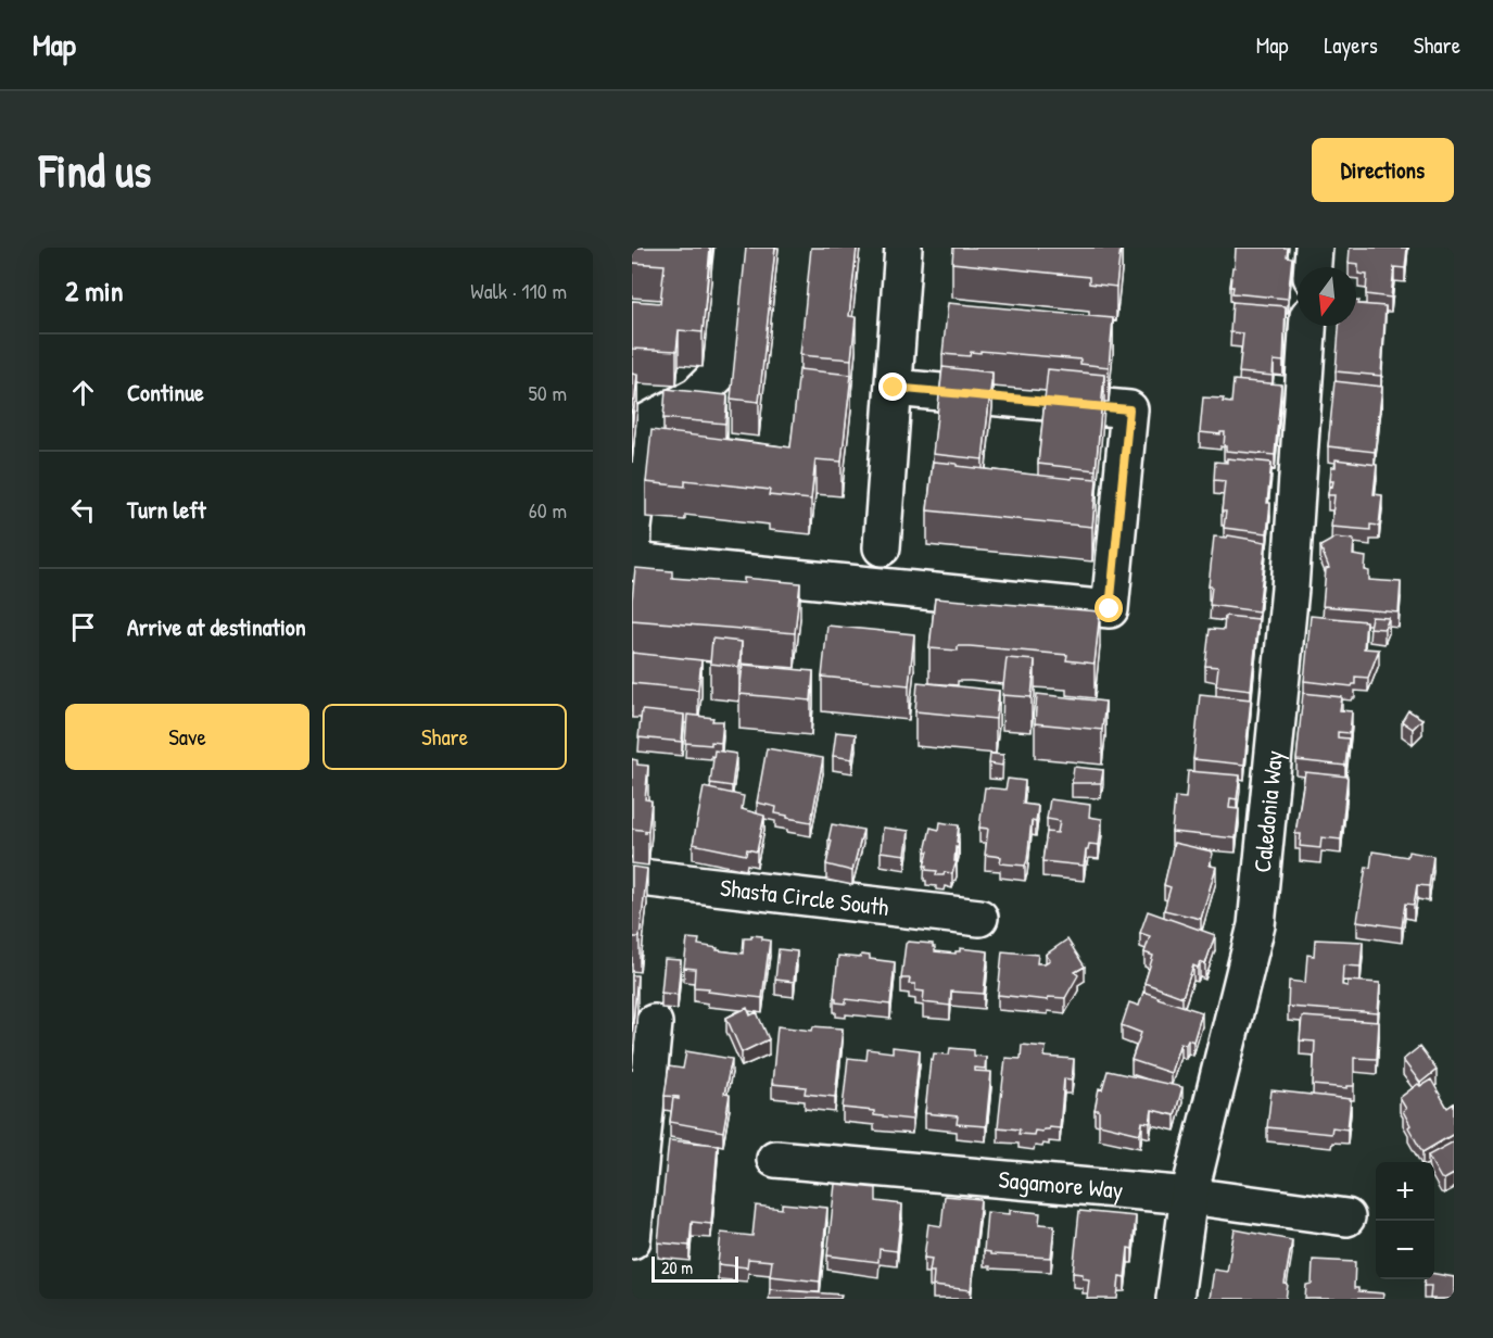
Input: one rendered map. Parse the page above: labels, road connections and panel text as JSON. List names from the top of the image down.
{
  "streets": {
    "street": ["Caledonia Way", "Shasta Circle South", "Sagamore Way"]
  },
  "crossings": [
    ["Caledonia Way", "Sagamore Way"]
  ],
  "scale_bar": "20 m",
  "north": "bottom",
  "page": {
    "header": "Map",
    "nav": ["Map", "Layers", "Share"],
    "buttons": [
      "Directions",
      ["Save", "Share"]
    ],
    "title": "Find us",
    "heading": ["2 min", "Walk · 110 m"],
    "list": [
      ["Continue", "50 m"],
      ["Turn left", "60 m"],
      "Arrive at destination"
    ],
    "map_buttons": ["+", "−"],
    "scale": "20 m"
  }
}
